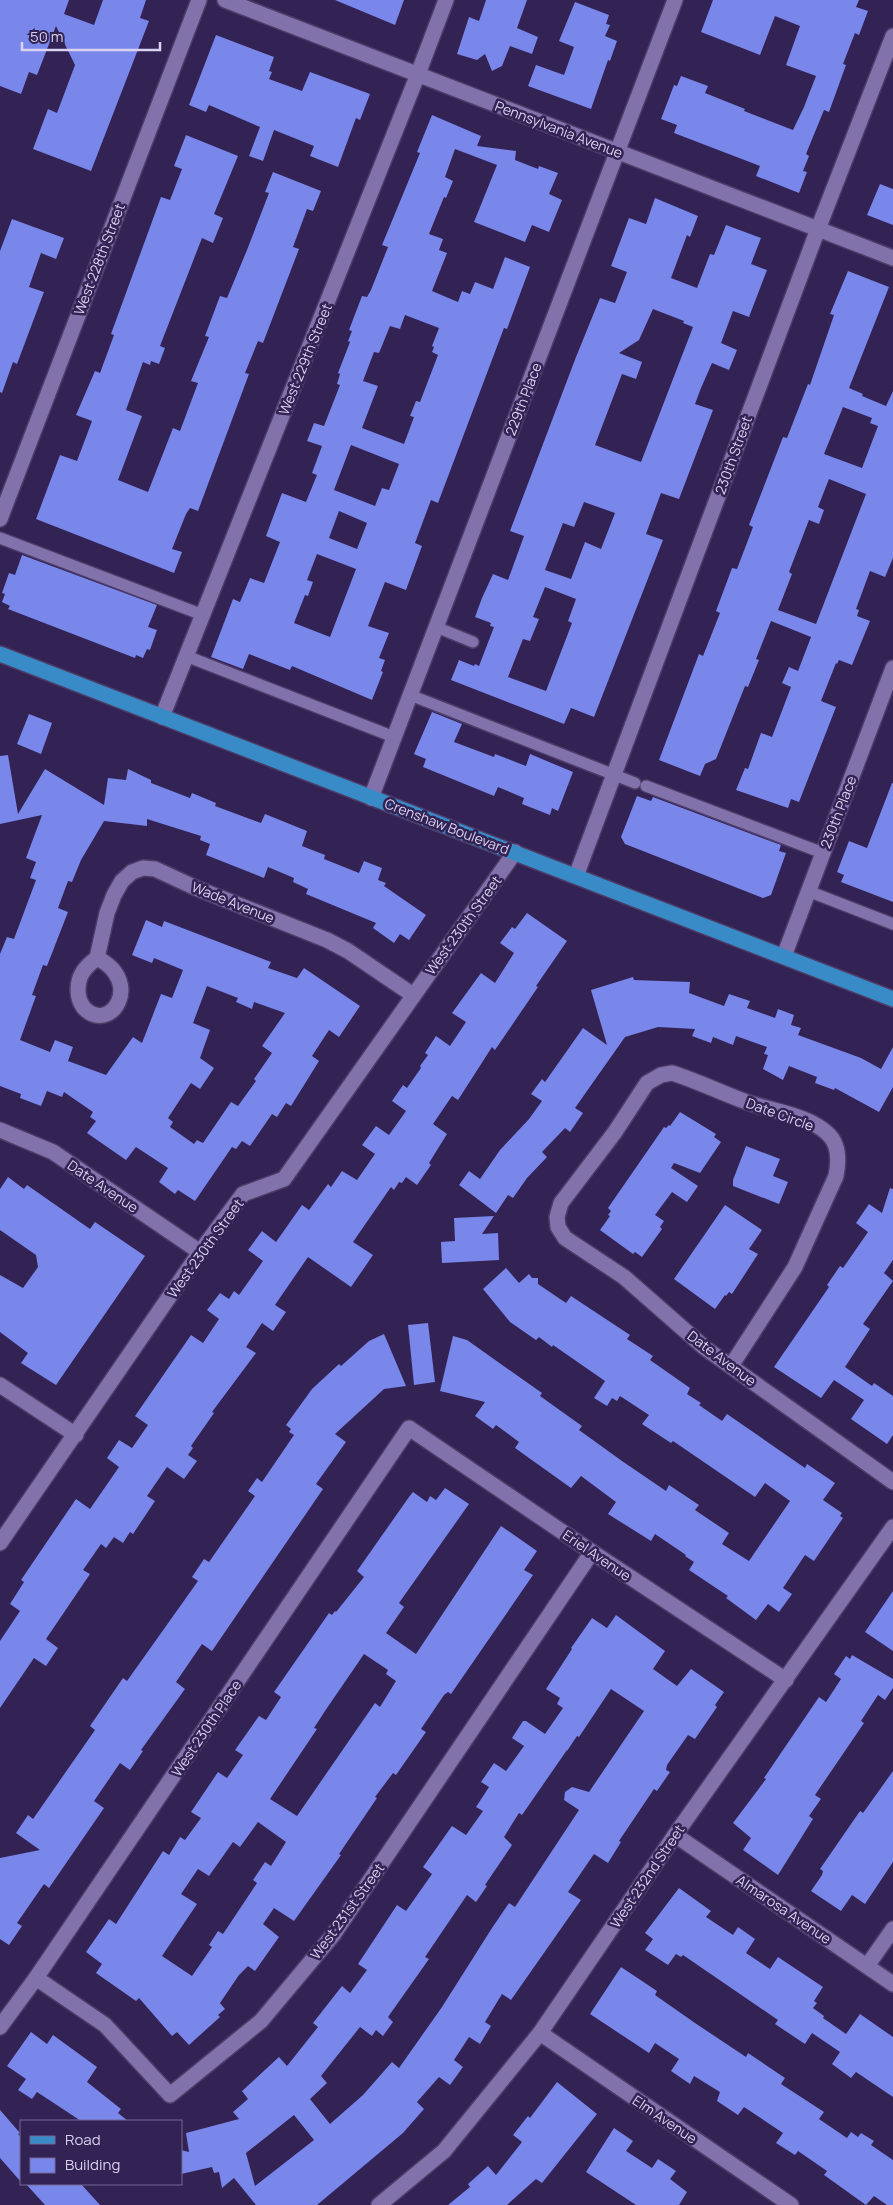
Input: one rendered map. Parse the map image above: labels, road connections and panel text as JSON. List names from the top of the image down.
{
  "streets": {
    "main road": ["Crenshaw Boulevard"],
    "street": [
      "Pennsylvania Avenue",
      "West 228th Street",
      "West 229th Street",
      "229th Place",
      "230th Street",
      "230th Place",
      "Wade Avenue",
      "West 230th Street",
      "Date Circle",
      "Date Avenue",
      "Eriel Avenue",
      "West 230th Place",
      "West 232nd Street",
      "Almarosa Avenue",
      "West 231st Street",
      "Elm Avenue"
    ]
  },
  "crossings": [
    ["Pennsylvania Avenue", "West 229th Street"],
    ["Pennsylvania Avenue", "229th Place"],
    ["Pennsylvania Avenue", "230th Street"],
    ["West 229th Street", "Crenshaw Boulevard"],
    ["229th Place", "Crenshaw Boulevard"],
    ["230th Street", "Crenshaw Boulevard"],
    ["230th Place", "Crenshaw Boulevard"],
    ["Crenshaw Boulevard", "West 230th Street"],
    ["Wade Avenue", "West 230th Street"],
    ["West 230th Street", "Date Avenue"],
    ["Date Circle", "Date Avenue"],
    ["Eriel Avenue", "West 230th Place"],
    ["Eriel Avenue", "West 232nd Street"],
    ["Eriel Avenue", "West 231st Street"],
    ["West 230th Place", "West 231st Street"],
    ["West 232nd Street", "Almarosa Avenue"],
    ["West 232nd Street", "Elm Avenue"]
  ],
  "legend": ["Road", "Building"],
  "scale_bar": "50 m"
}
